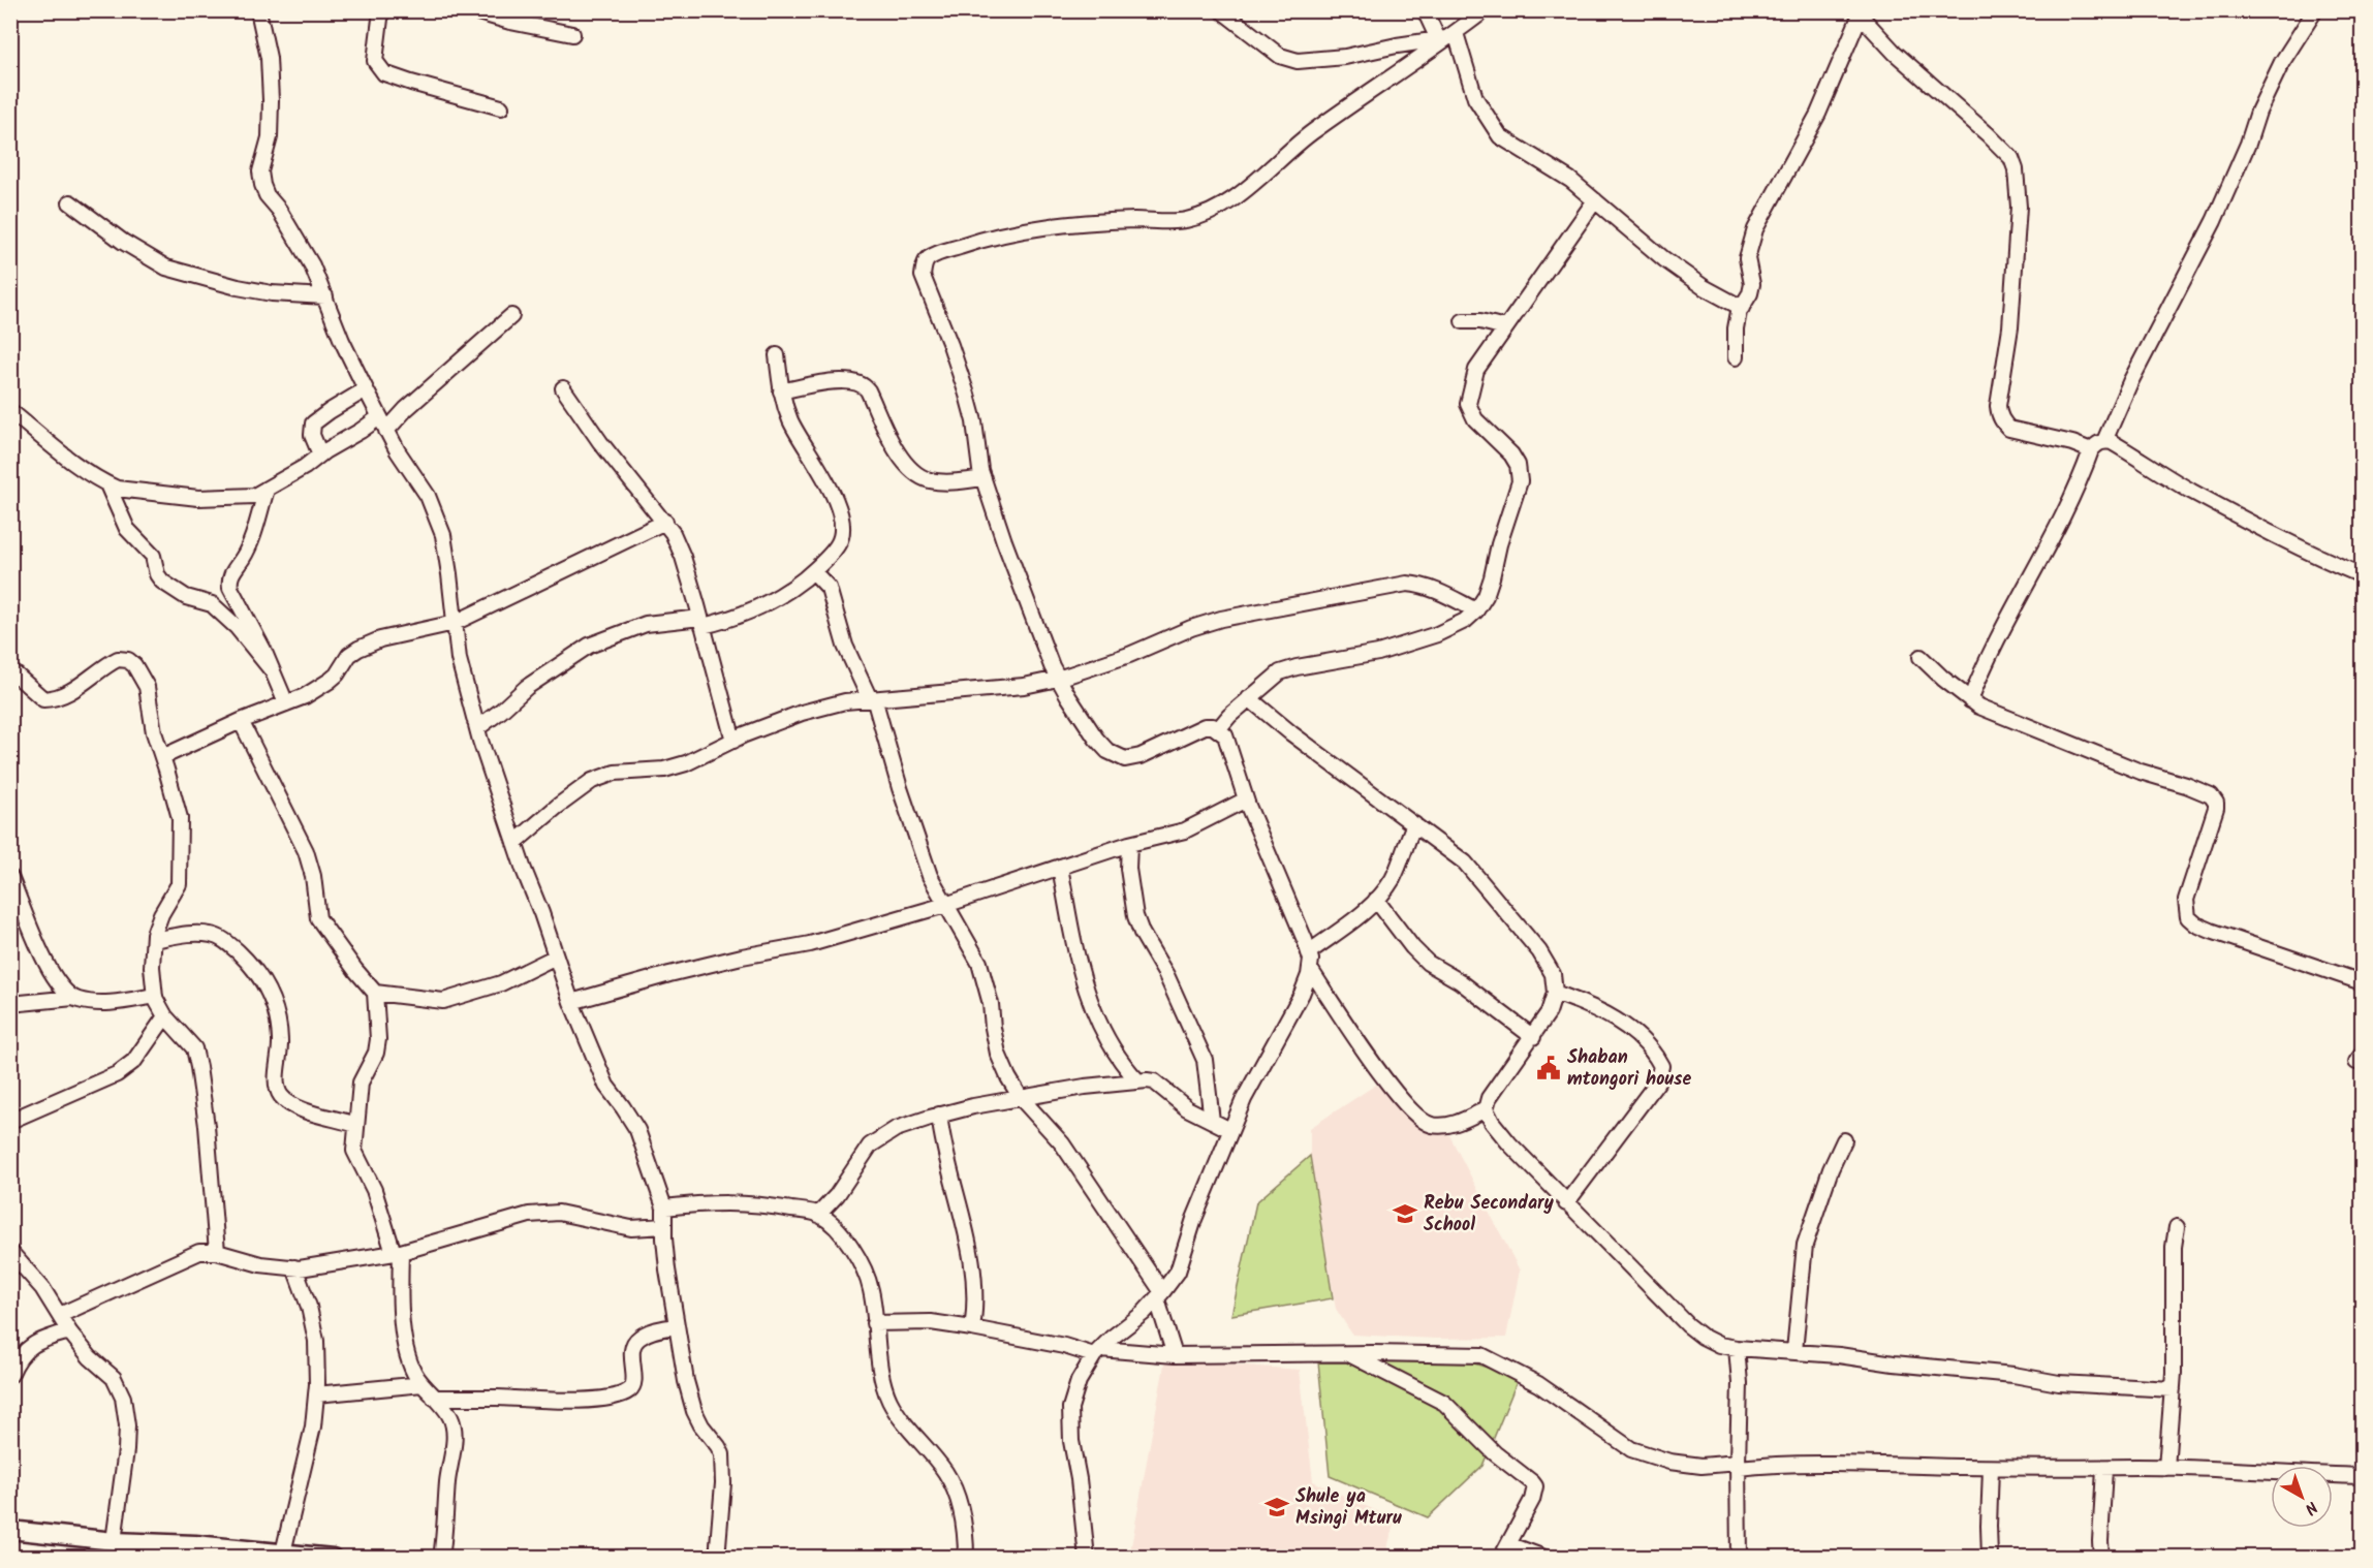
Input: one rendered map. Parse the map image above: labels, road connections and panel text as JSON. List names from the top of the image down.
{
  "places": {
    "public building": ["Shaban mtongori house"],
    "school or university": ["Rebu Secondary School", "Shule ya Msingi Mturu"]
  },
  "north": "bottom right"
}
